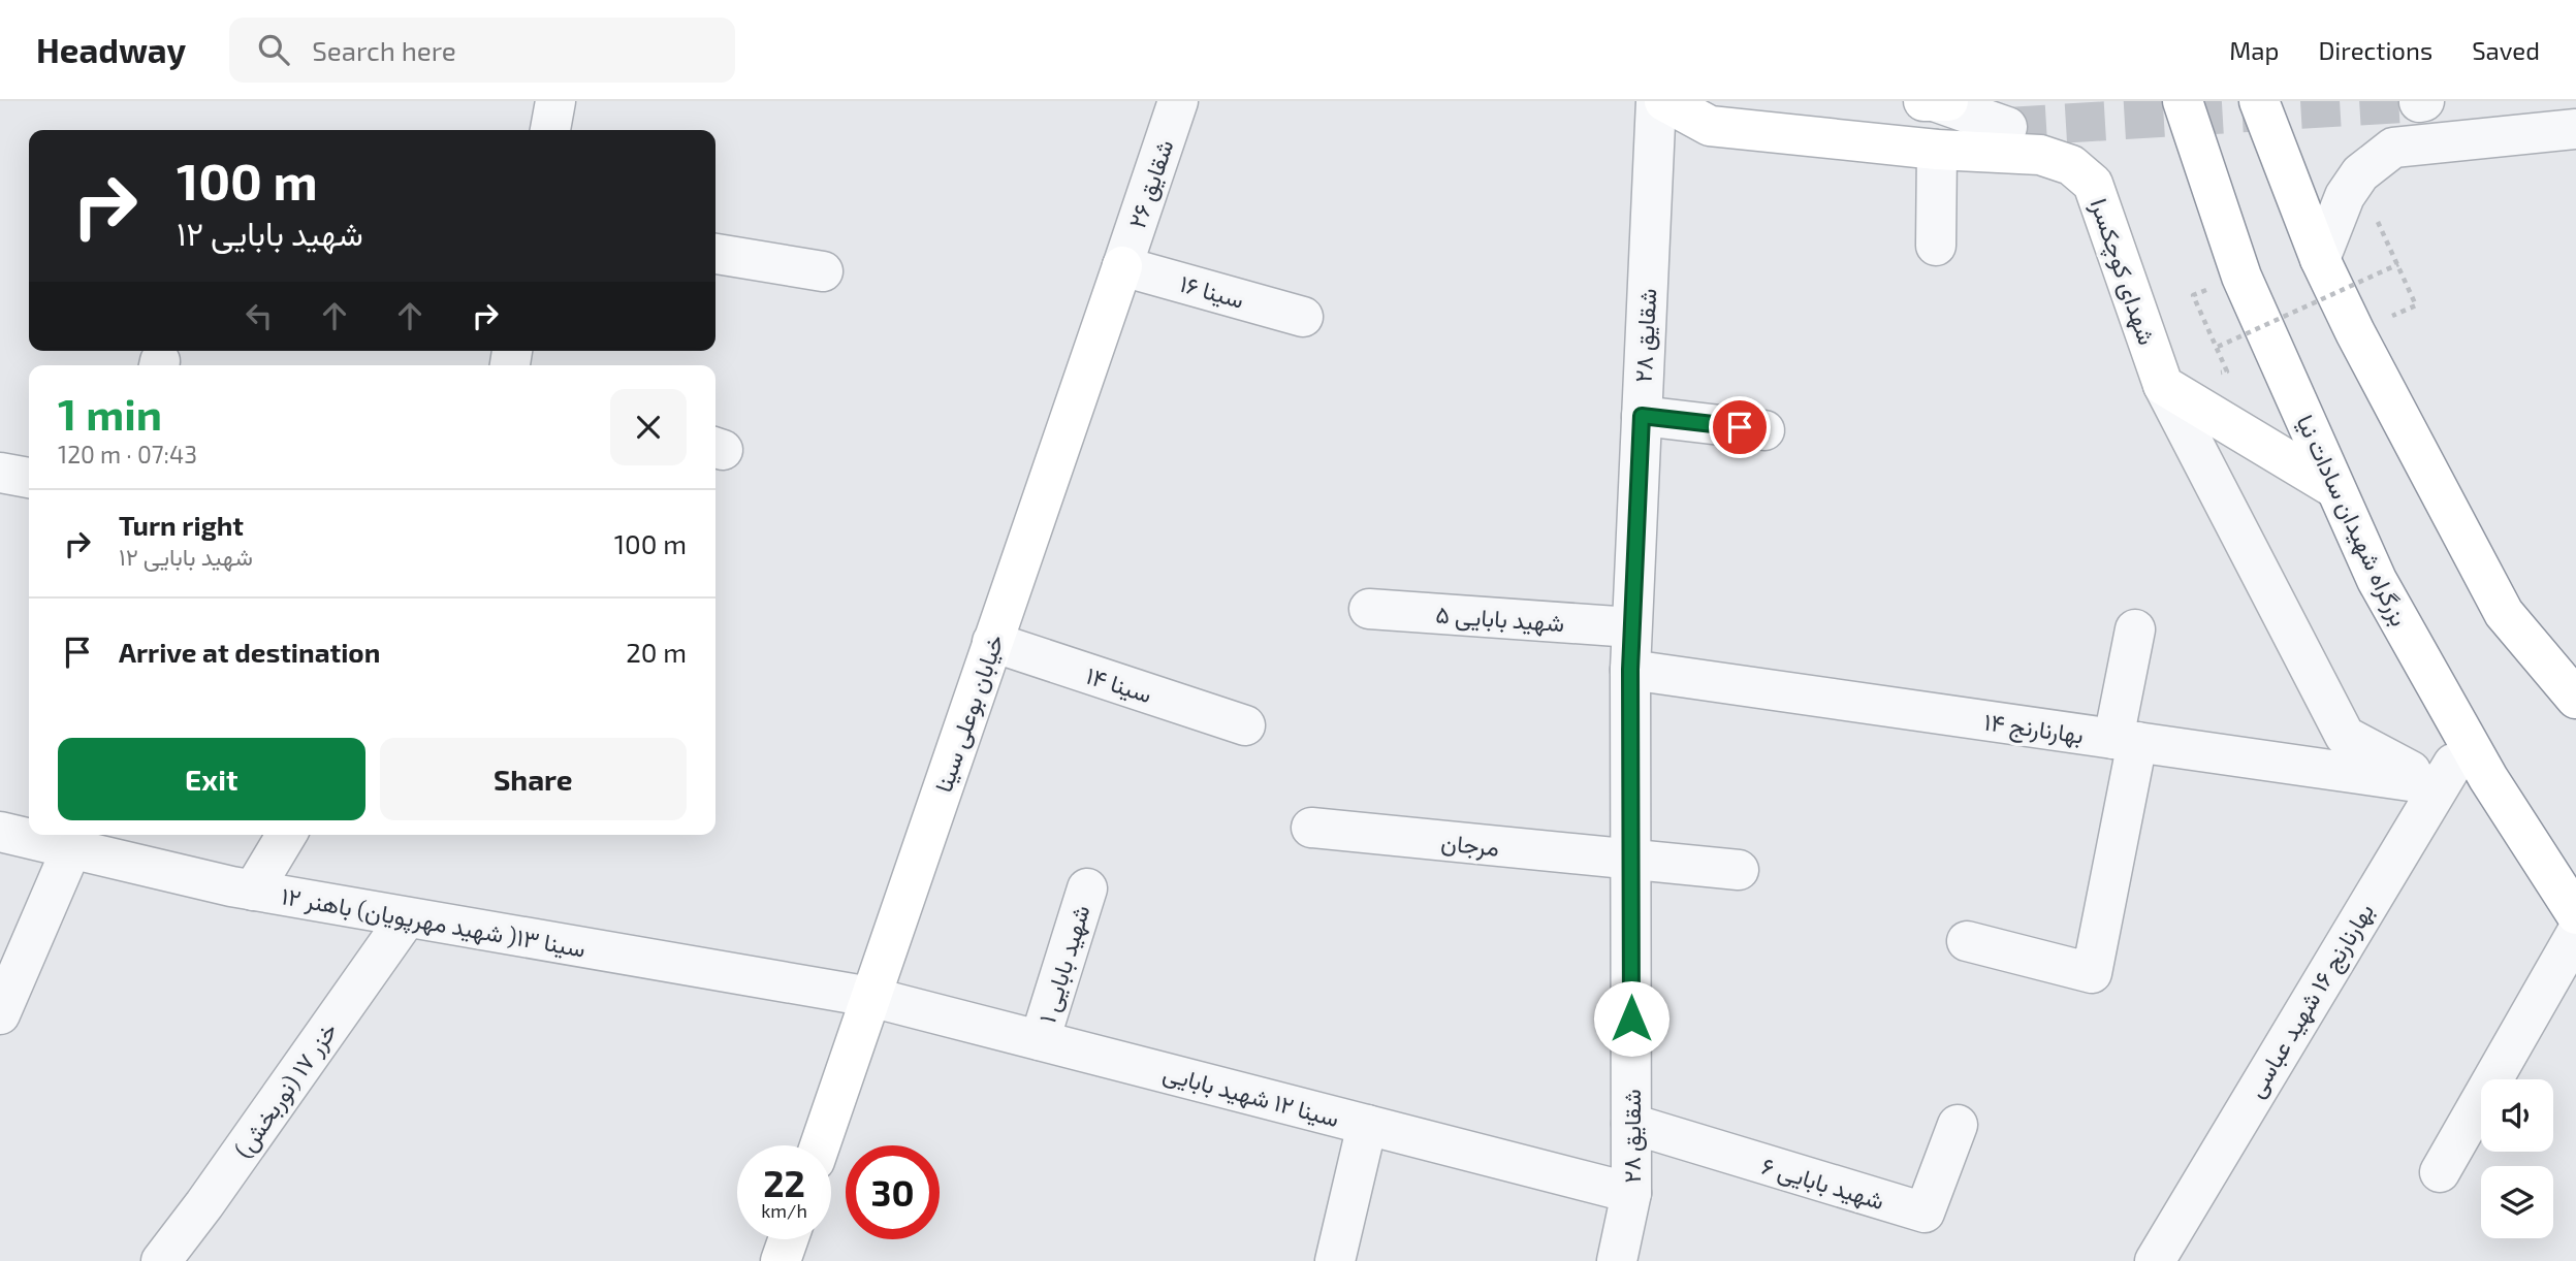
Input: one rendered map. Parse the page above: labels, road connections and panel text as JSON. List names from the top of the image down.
{
  "streets": {
    "main road": ["شهدای کوچکسرا", "بزرگراه شهیدان سادات نیا", "خیابان بوعلی سینا"],
    "street": [
      "شقایق ۲۶",
      "سینا ۱۶",
      "شقایق ۲۸",
      "شهید بابایی ۵",
      "سینا ۱۴",
      "بهارنارنج ۱۴",
      "مرجان",
      "سینا ۱۳( شهید مهرپویان) باهنر ۱۲",
      "شهید بابایی ۱",
      "بهارنارنج ۱۶ شهید عباسی",
      "خزر ۱۷ (نوربخش)",
      "سینا ۱۲ شهید بابایی",
      "شهید بابایی ۶"
    ]
  },
  "crossings": [
    ["شقایق ۲۶", "سینا ۱۶"],
    ["شقایق ۲۶", "خیابان بوعلی سینا"],
    ["سینا ۱۶", "خیابان بوعلی سینا"],
    ["شقایق ۲۸", "شهید بابایی ۵"],
    ["شقایق ۲۸", "بهارنارنج ۱۴"],
    ["شقایق ۲۸", "مرجان"],
    ["شقایق ۲۸", "سینا ۱۲ شهید بابایی"],
    ["شقایق ۲۸", "شهید بابایی ۶"],
    ["بزرگراه شهیدان سادات نیا", "بهارنارنج ۱۶ شهید عباسی"],
    ["سینا ۱۴", "خیابان بوعلی سینا"],
    ["خیابان بوعلی سینا", "سینا ۱۳( شهید مهرپویان) باهنر ۱۲"],
    ["خیابان بوعلی سینا", "سینا ۱۲ شهید بابایی"],
    ["بهارنارنج ۱۴", "بهارنارنج ۱۶ شهید عباسی"],
    ["سینا ۱۳( شهید مهرپویان) باهنر ۱۲", "خزر ۱۷ (نوربخش)"],
    ["سینا ۱۳( شهید مهرپویان) باهنر ۱۲", "سینا ۱۲ شهید بابایی"],
    ["شهید بابایی ۱", "سینا ۱۲ شهید بابایی"]
  ],
  "page": {
    "header": "Headway",
    "search": "Search here",
    "nav": ["Map", "Directions", "Saved"],
    "turn": ["100 m", "شهید بابایی ۱۲"],
    "heading": ["1 min", "120 m · 07:43"],
    "list": [
      {
        "name": "Turn right",
        "note": "شهید بابایی ۱۲",
        "value": "100 m"
      },
      {
        "name": "Arrive at destination",
        "value": "20 m"
      }
    ],
    "buttons": ["Exit", "Share"],
    "speed": "22 km/h",
    "limit": "30"
  }
}
